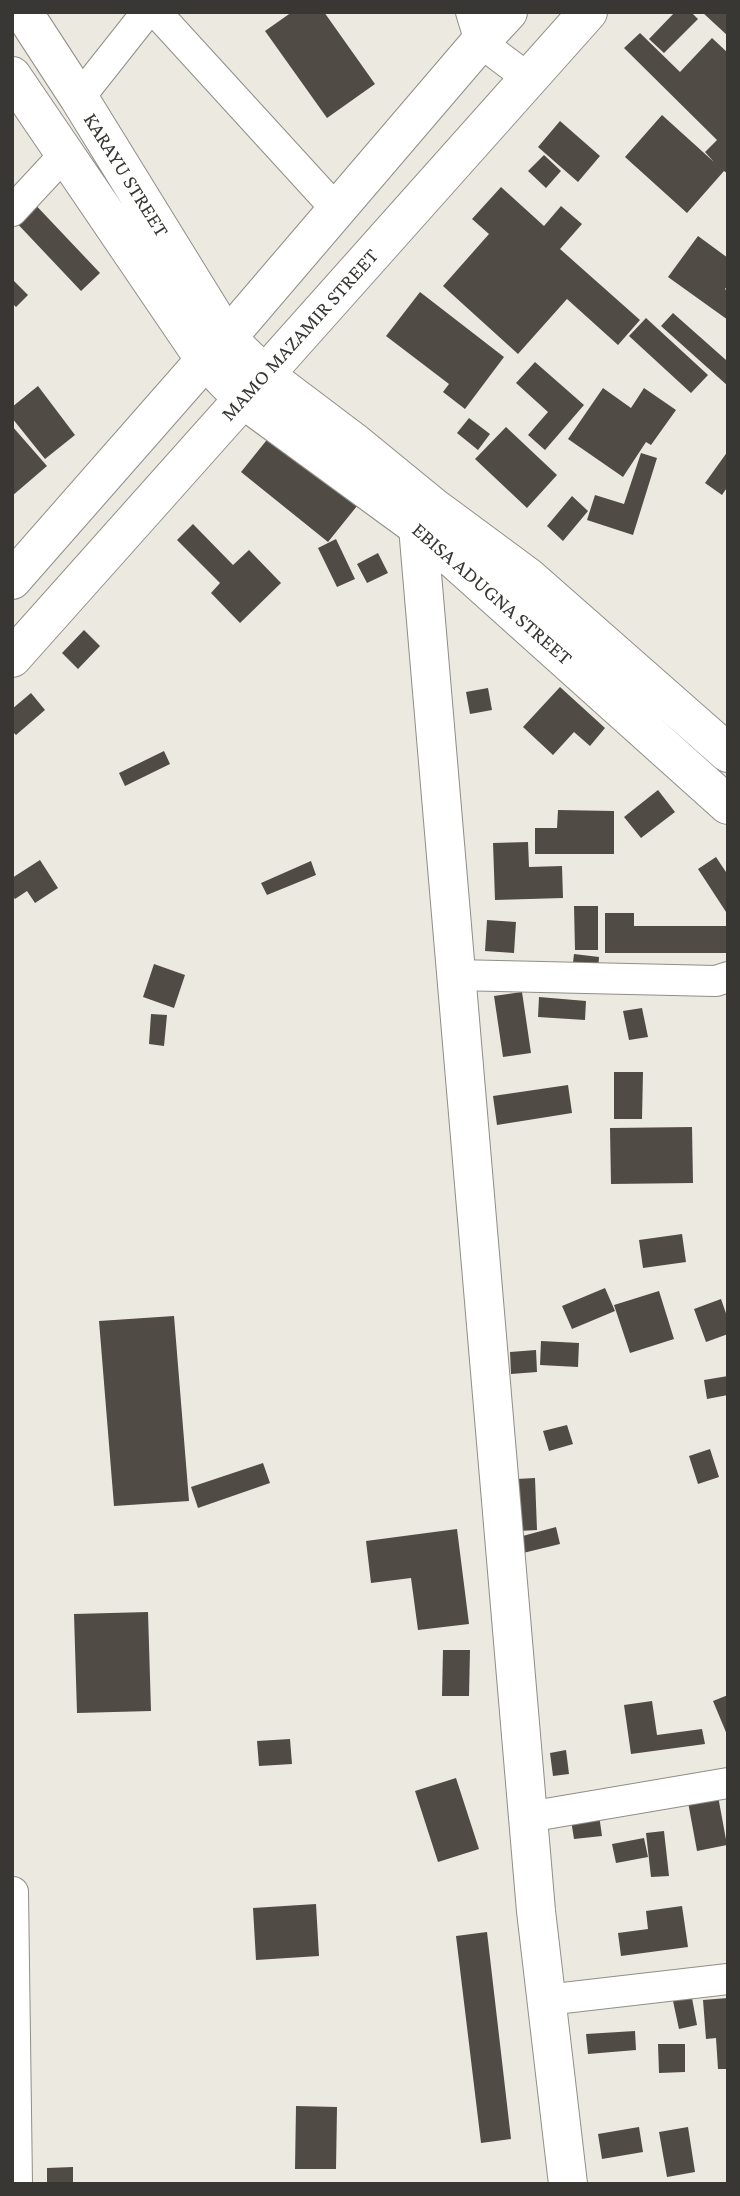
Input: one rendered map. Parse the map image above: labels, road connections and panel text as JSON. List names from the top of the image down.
{
  "streets": {
    "main road": ["KARAYU STREET", "MAMO MAZAMIR STREET", "EBISA ADUGNA STREET"]
  },
  "crossings": [
    ["MAMO MAZAMIR STREET", "EBISA ADUGNA STREET"]
  ]
}
